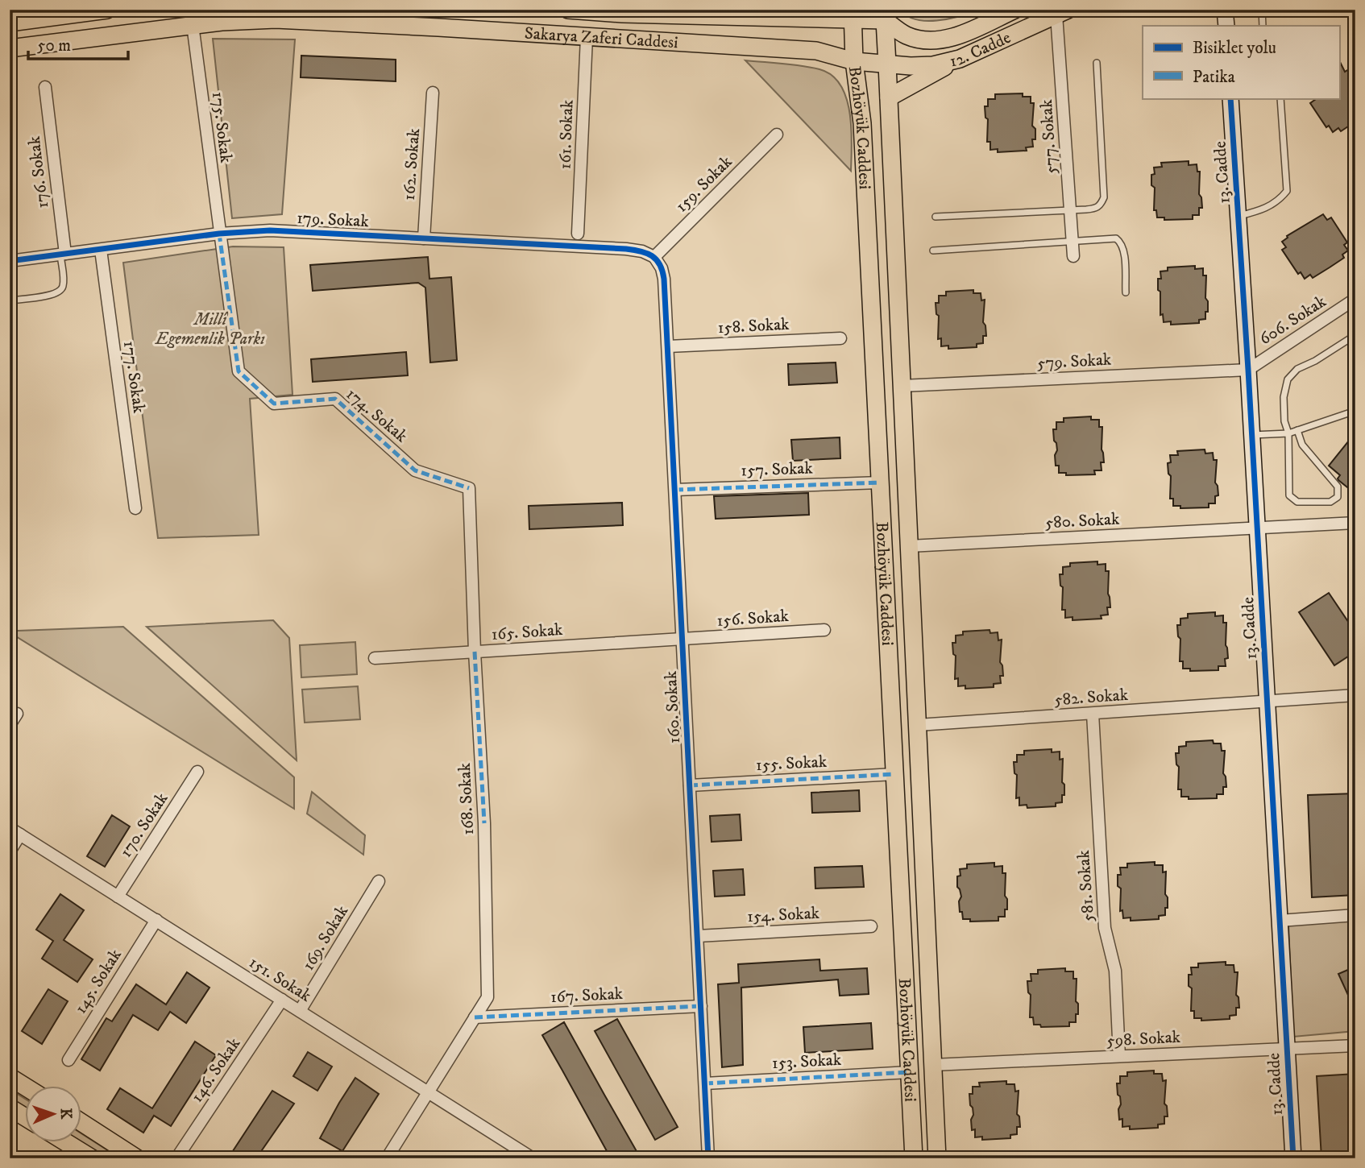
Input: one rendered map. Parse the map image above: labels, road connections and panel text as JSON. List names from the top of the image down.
{
  "streets": {
    "main road": ["Sakarya Zaferi Caddesi", "12. Cadde", "Bozhöyük Caddesi"],
    "street": [
      "175. Sokak",
      "161. Sokak",
      "577. Sokak",
      "162. Sokak",
      "176. Sokak",
      "13. Cadde",
      "159. Sokak",
      "179. Sokak",
      "606. Sokak",
      "158. Sokak",
      "579. Sokak",
      "177. Sokak",
      "174. Sokak",
      "157. Sokak",
      "580. Sokak",
      "156. Sokak",
      "165. Sokak",
      "582. Sokak",
      "160. Sokak",
      "155. Sokak",
      "168. Sokak",
      "170. Sokak",
      "581. Sokak",
      "154. Sokak",
      "169. Sokak",
      "151. Sokak",
      "145. Sokak",
      "167. Sokak",
      "598. Sokak",
      "153. Sokak",
      "146. Sokak"
    ]
  },
  "crossings": [
    ["Sakarya Zaferi Caddesi", "12. Cadde"],
    ["Sakarya Zaferi Caddesi", "175. Sokak"],
    ["Sakarya Zaferi Caddesi", "Bozhöyük Caddesi"],
    ["Sakarya Zaferi Caddesi", "161. Sokak"],
    ["12. Cadde", "Bozhöyük Caddesi"],
    ["12. Cadde", "577. Sokak"],
    ["175. Sokak", "179. Sokak"],
    ["175. Sokak", "174. Sokak"],
    ["Bozhöyük Caddesi", "579. Sokak"],
    ["Bozhöyük Caddesi", "157. Sokak"],
    ["Bozhöyük Caddesi", "580. Sokak"],
    ["Bozhöyük Caddesi", "582. Sokak"],
    ["Bozhöyük Caddesi", "155. Sokak"],
    ["Bozhöyük Caddesi", "598. Sokak"],
    ["Bozhöyük Caddesi", "153. Sokak"],
    ["162. Sokak", "179. Sokak"],
    ["176. Sokak", "179. Sokak"],
    ["13. Cadde", "606. Sokak"],
    ["13. Cadde", "579. Sokak"],
    ["13. Cadde", "580. Sokak"],
    ["13. Cadde", "582. Sokak"],
    ["13. Cadde", "598. Sokak"],
    ["159. Sokak", "179. Sokak"],
    ["159. Sokak", "160. Sokak"],
    ["179. Sokak", "177. Sokak"],
    ["179. Sokak", "174. Sokak"],
    ["179. Sokak", "160. Sokak"],
    ["606. Sokak", "579. Sokak"],
    ["158. Sokak", "160. Sokak"],
    ["174. Sokak", "168. Sokak"],
    ["157. Sokak", "160. Sokak"],
    ["156. Sokak", "165. Sokak"],
    ["156. Sokak", "160. Sokak"],
    ["165. Sokak", "160. Sokak"],
    ["165. Sokak", "168. Sokak"],
    ["582. Sokak", "581. Sokak"],
    ["160. Sokak", "155. Sokak"],
    ["160. Sokak", "154. Sokak"],
    ["160. Sokak", "167. Sokak"],
    ["160. Sokak", "153. Sokak"],
    ["168. Sokak", "151. Sokak"],
    ["168. Sokak", "167. Sokak"],
    ["170. Sokak", "151. Sokak"],
    ["581. Sokak", "598. Sokak"],
    ["169. Sokak", "151. Sokak"],
    ["151. Sokak", "145. Sokak"],
    ["151. Sokak", "146. Sokak"]
  ],
  "parks": ["Millî Egemenlik Parkı"],
  "legend": ["Bisiklet yolu", "Patika"],
  "scale_bar": "50 m",
  "north": "right"
}
